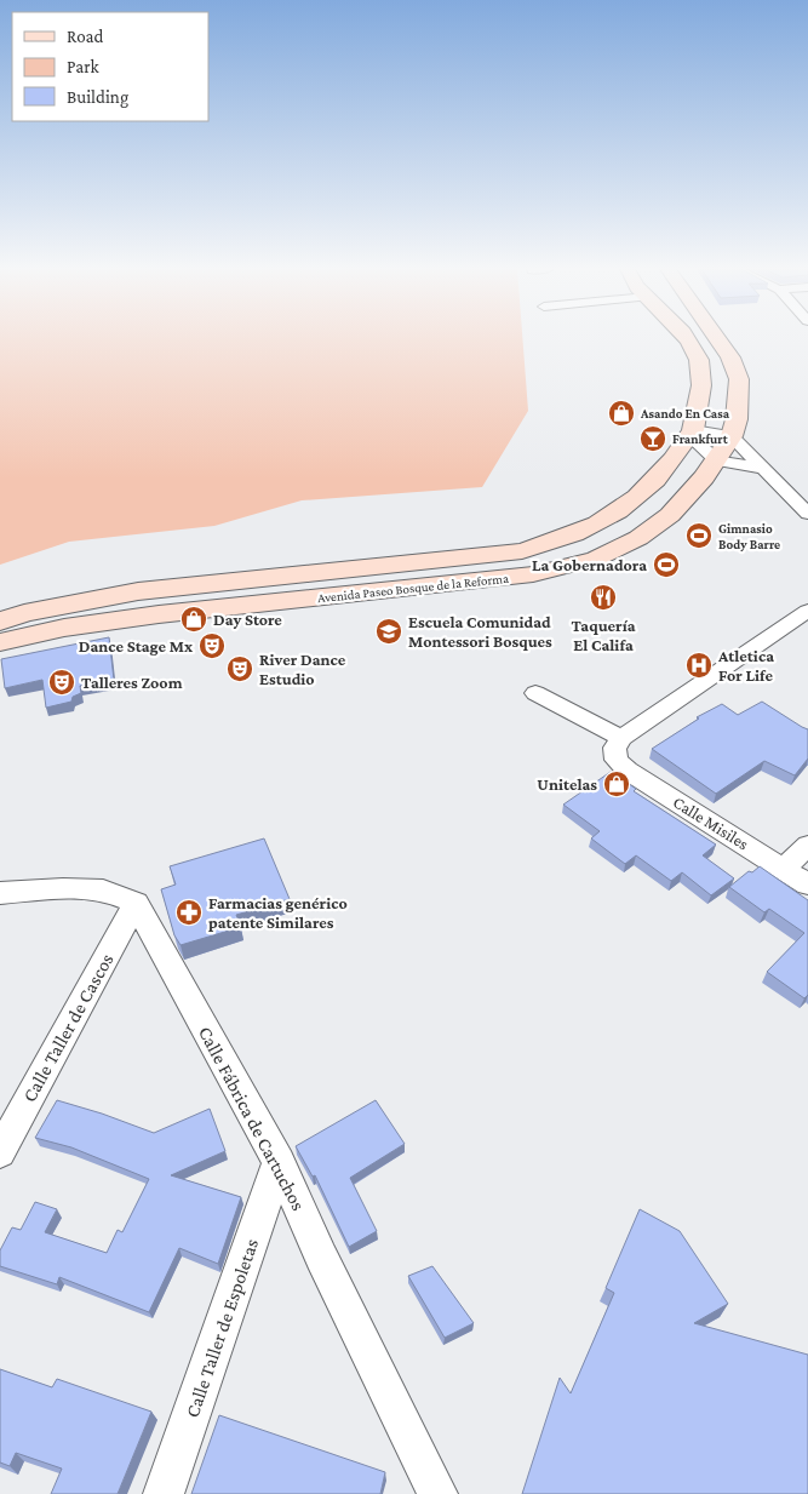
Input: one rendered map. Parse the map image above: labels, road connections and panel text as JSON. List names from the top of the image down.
{
  "streets": {
    "main road": ["Avenida Paseo Bosque de la Reforma"],
    "street": [
      "Calle Misiles",
      "Calle Taller de Cascos",
      "Calle Fábrica de Cartuchos",
      "Calle Taller de Espoletas"
    ]
  },
  "crossings": [
    ["Calle Taller de Cascos", "Calle Fábrica de Cartuchos"],
    ["Calle Fábrica de Cartuchos", "Calle Taller de Espoletas"]
  ],
  "places": {
    "shop": ["Asando En Casa", "Day Store", "Unitelas"],
    "bar": ["Frankfurt"],
    "sports": ["Gimnasio Body Barre", "La Gobernadora"],
    "restaurant": ["Taquería El Califa"],
    "school or university": ["Escuela Comunidad Montessori Bosques"],
    "theatre": ["Dance Stage Mx", "River Dance Estudio", "Talleres Zoom"],
    "hospital": ["Atletica For Life"],
    "pharmacy": ["Farmacias genérico patente Similares"]
  },
  "legend": ["Road", "Park", "Building"]
}
